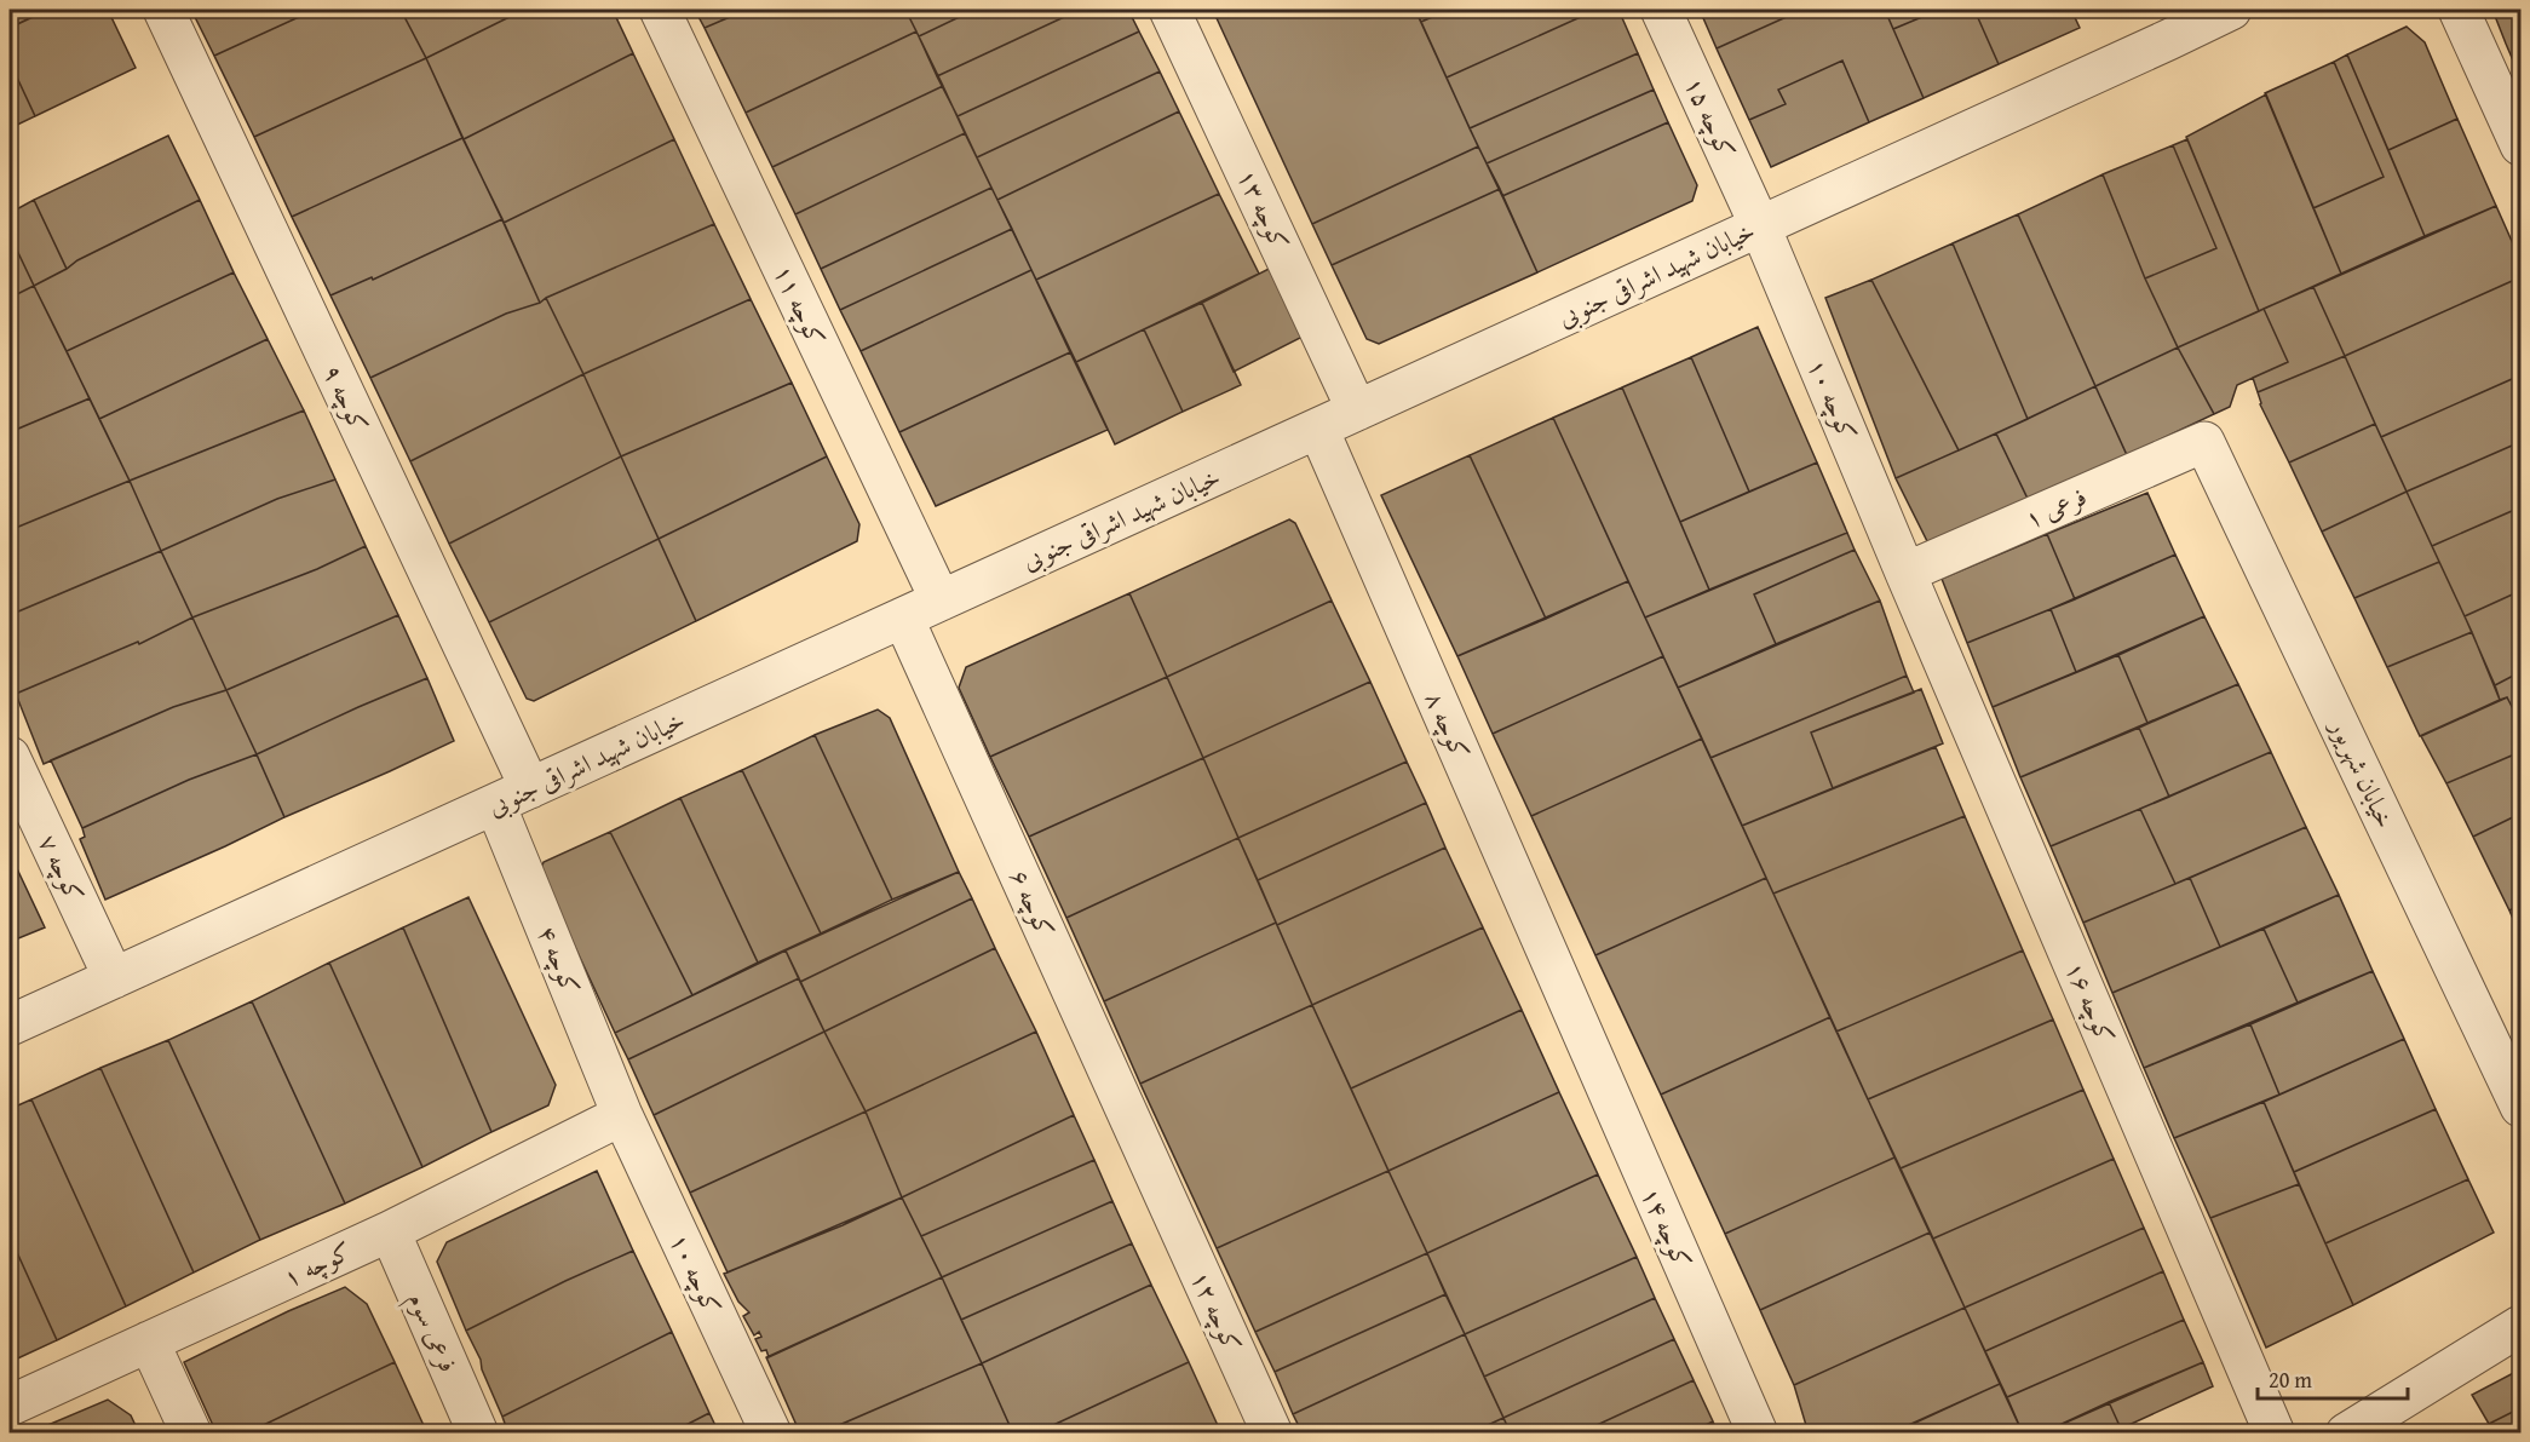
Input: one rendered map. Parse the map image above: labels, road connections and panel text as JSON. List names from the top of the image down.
{
  "streets": {
    "street": [
      "کوچه ۱۵",
      "کوچه ۱۳",
      "خیابان شهید اشراقی جنوبی",
      "کوچه ۱۱",
      "کوچه ۹",
      "کوچه ۱۰",
      "فرعی ۱",
      "کوچه ۸",
      "خیابان شهریور",
      "کوچه ۷",
      "کوچه ۶",
      "کوچه ۴",
      "کوچه ۱۶",
      "کوچه ۱۴",
      "کوچه ۱",
      "کوچه ۱۲",
      "فرعی سوم"
    ]
  },
  "crossings": [
    ["کوچه ۱۵", "خیابان شهید اشراقی جنوبی"],
    ["کوچه ۱۵", "کوچه ۱۰"],
    ["کوچه ۱۳", "خیابان شهید اشراقی جنوبی"],
    ["خیابان شهید اشراقی جنوبی", "کوچه ۱۱"],
    ["خیابان شهید اشراقی جنوبی", "کوچه ۹"],
    ["خیابان شهید اشراقی جنوبی", "کوچه ۱۰"],
    ["خیابان شهید اشراقی جنوبی", "کوچه ۸"],
    ["خیابان شهید اشراقی جنوبی", "کوچه ۷"],
    ["خیابان شهید اشراقی جنوبی", "کوچه ۶"],
    ["خیابان شهید اشراقی جنوبی", "کوچه ۴"],
    ["کوچه ۹", "کوچه ۴"],
    ["کوچه ۱۰", "فرعی ۱"],
    ["کوچه ۱۰", "کوچه ۴"],
    ["کوچه ۱۰", "کوچه ۱۶"],
    ["کوچه ۱۰", "کوچه ۱"],
    ["فرعی ۱", "خیابان شهریور"],
    ["فرعی ۱", "کوچه ۱۶"],
    ["کوچه ۸", "کوچه ۱۴"],
    ["کوچه ۶", "کوچه ۱۲"],
    ["کوچه ۴", "کوچه ۱"],
    ["کوچه ۱", "فرعی سوم"]
  ],
  "scale_bar": "20 m"
}
